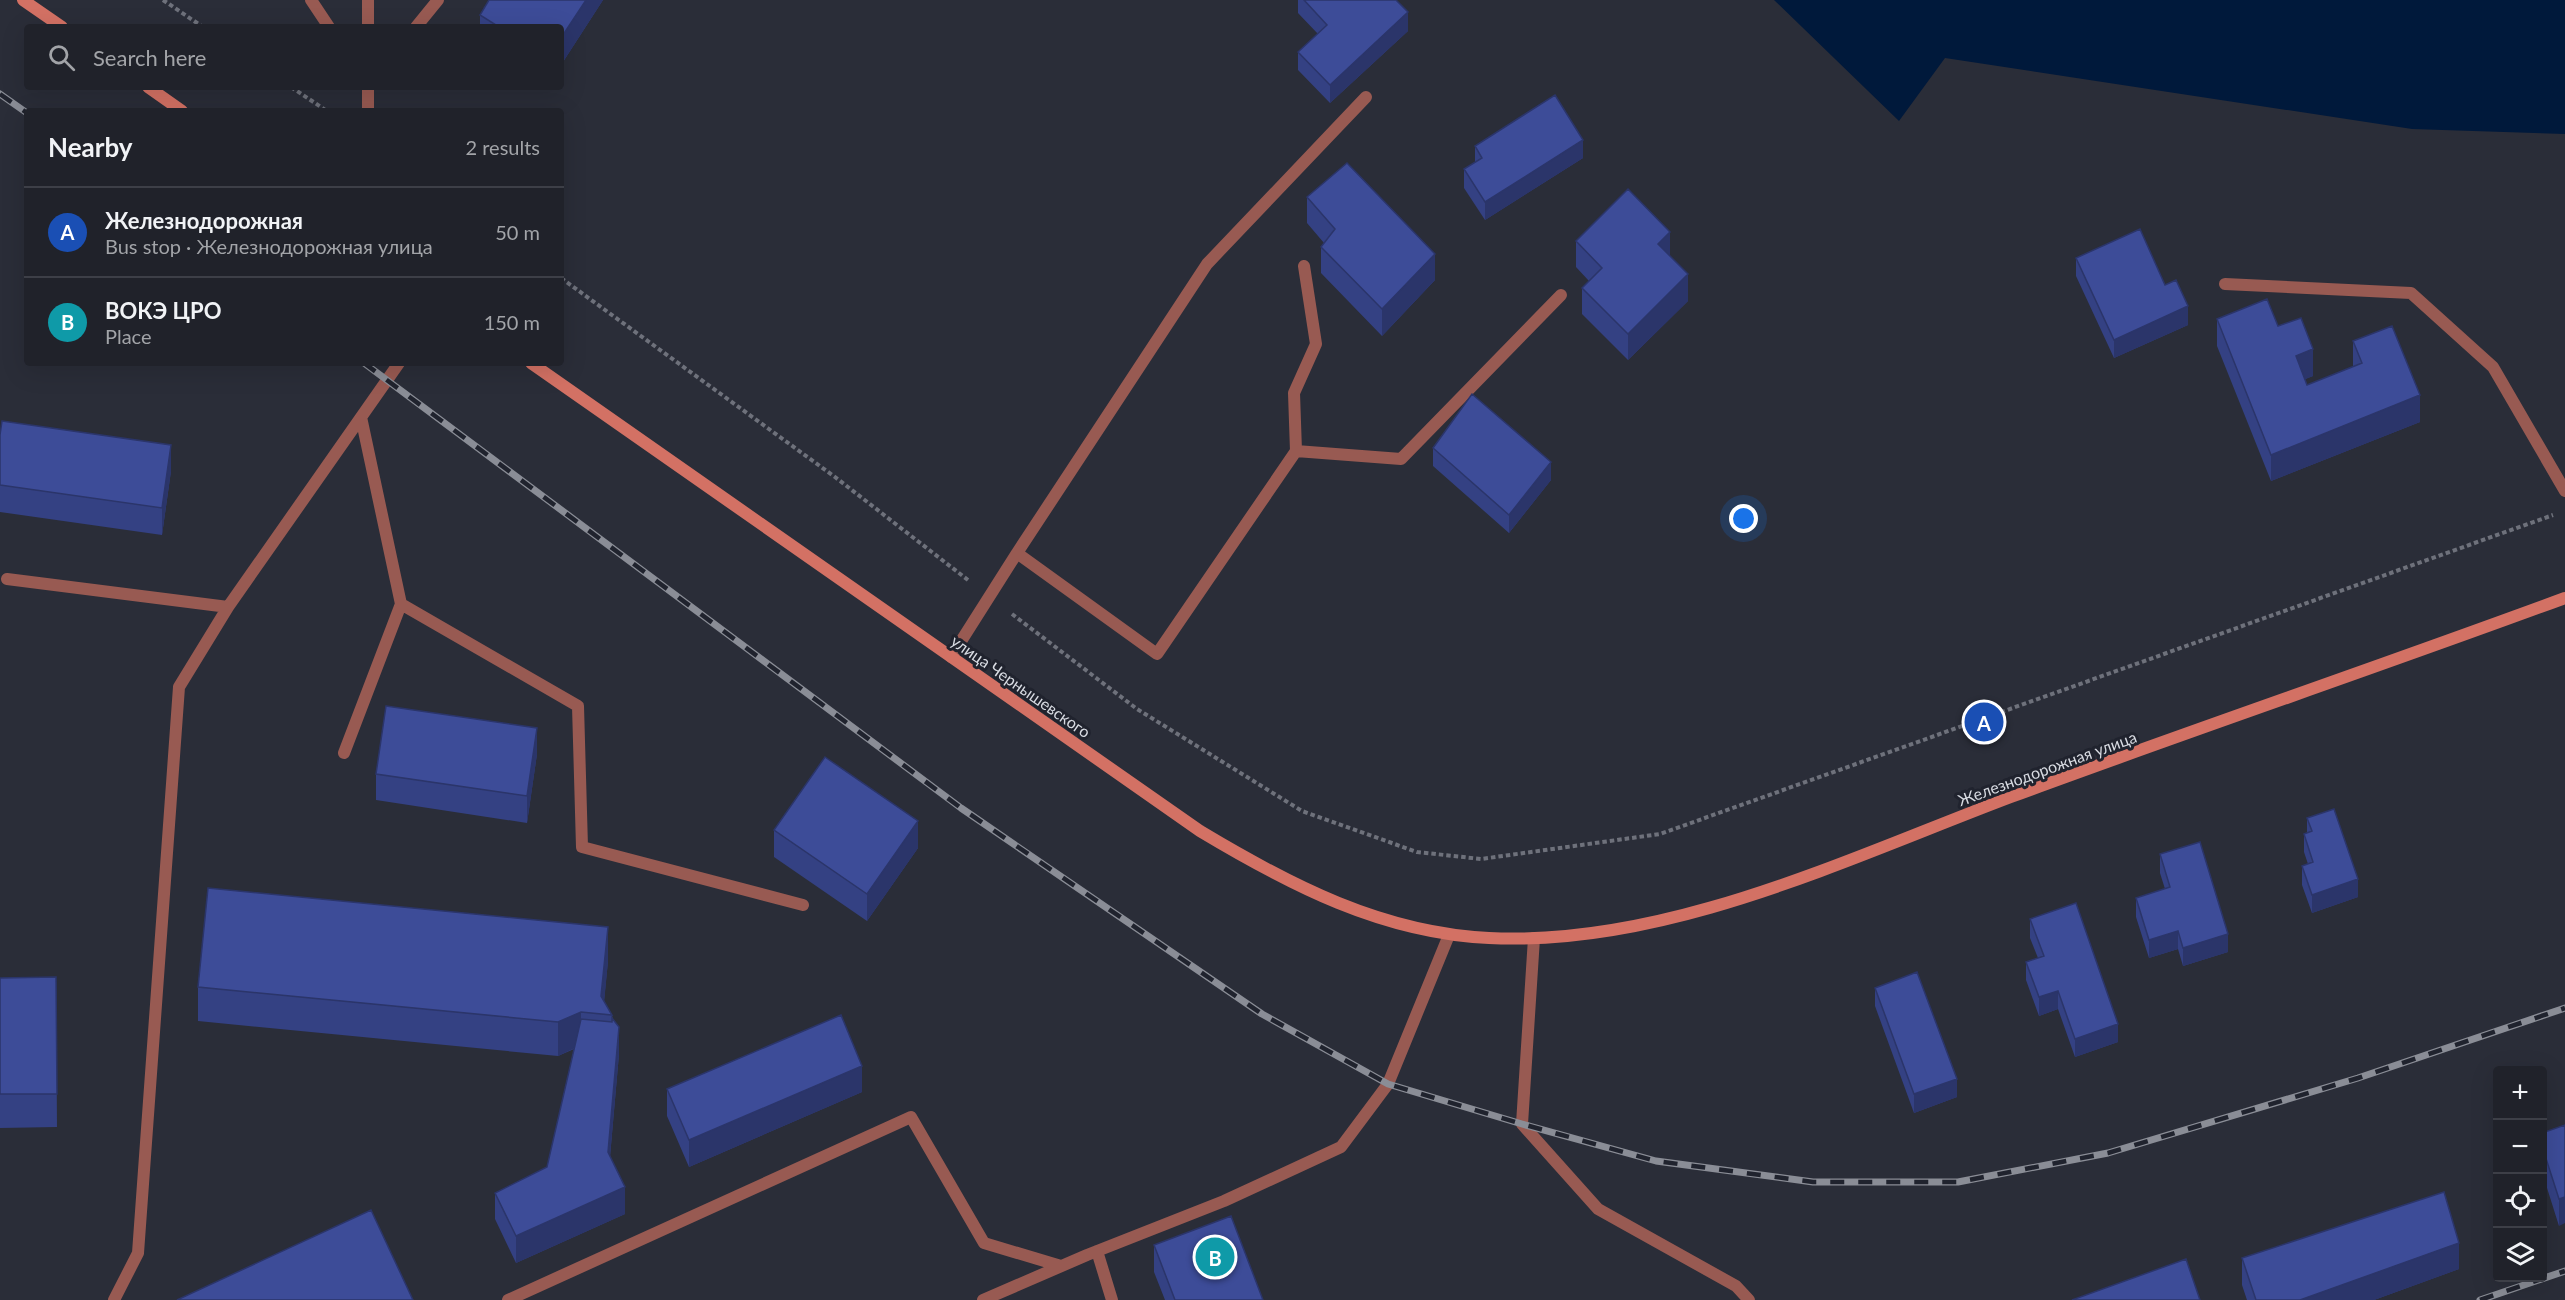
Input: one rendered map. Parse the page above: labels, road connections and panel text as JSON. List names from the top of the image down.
{
  "streets": {
    "main road": ["улица Чернышевского", "Железнодорожная улица"]
  },
  "crossings": [
    ["улица Чернышевского", "Железнодорожная улица"]
  ],
  "page": {
    "search": "Search here",
    "heading": ["Nearby", "2 results"],
    "list": [
      {
        "mark": "A",
        "name": "Железнодорожная",
        "note": "Bus stop · Железнодорожная улица",
        "value": "50 m"
      },
      {
        "mark": "B",
        "name": "ВОКЭ ЦРО",
        "note": "Place",
        "value": "150 m"
      }
    ],
    "pins": ["A", "B"],
    "map_buttons": ["+", "−"]
  }
}
